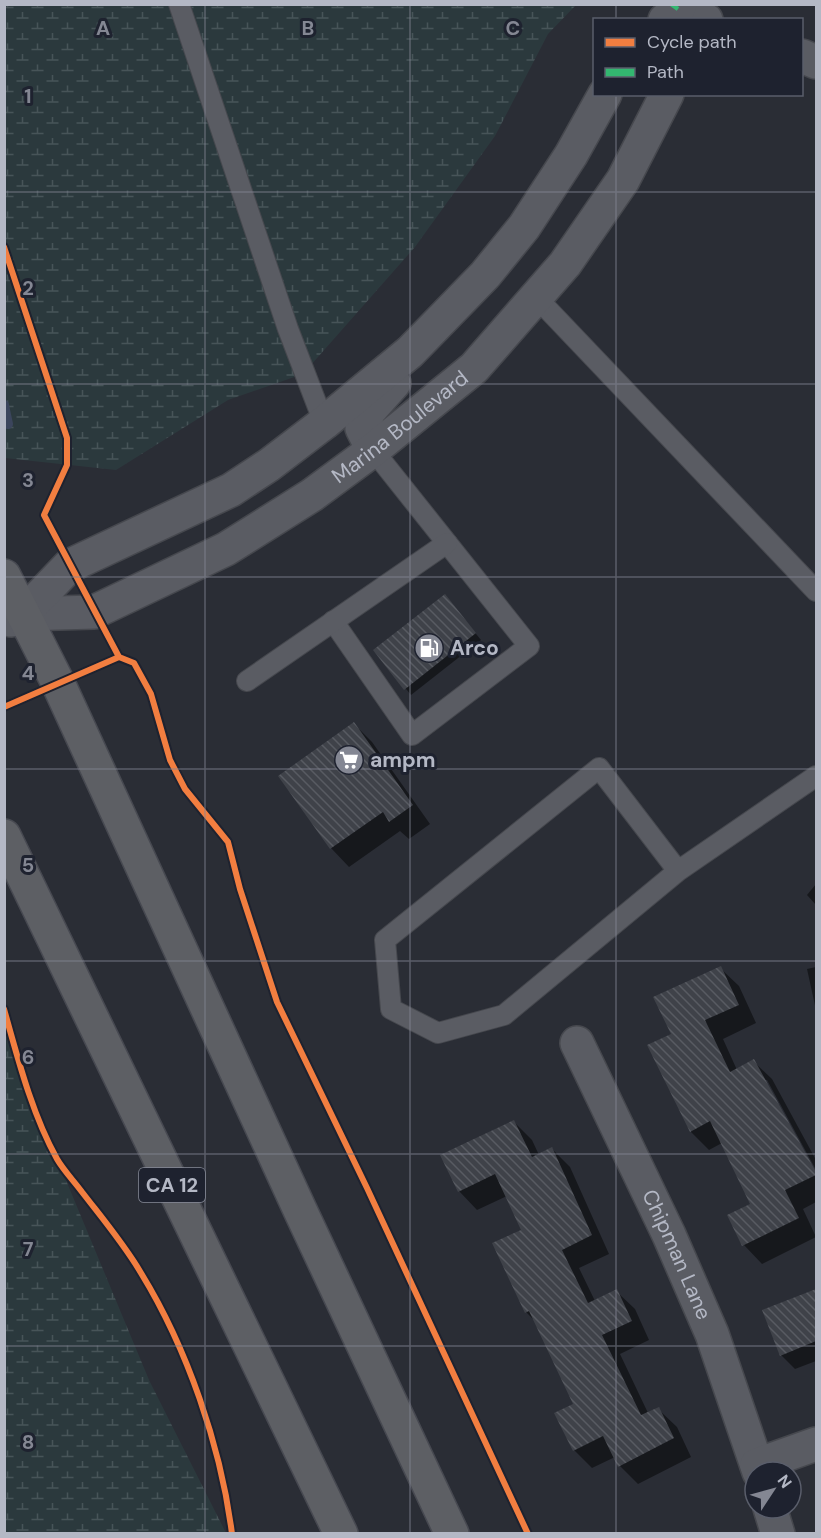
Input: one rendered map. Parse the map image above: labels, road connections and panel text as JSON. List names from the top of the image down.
{
  "streets": {
    "highway": ["CA 12"],
    "street": ["Marina Boulevard", "Chipman Lane"]
  },
  "places": {
    "fuel station": ["Arco"],
    "supermarket": ["ampm"]
  },
  "legend": ["Cycle path", "Path"],
  "north": "top right",
  "grid": {
    "columns": ["A", "B", "C"],
    "rows": [
      "1",
      "2",
      "3",
      "4",
      "5",
      "6",
      "7",
      "8"
    ]
  }
}
